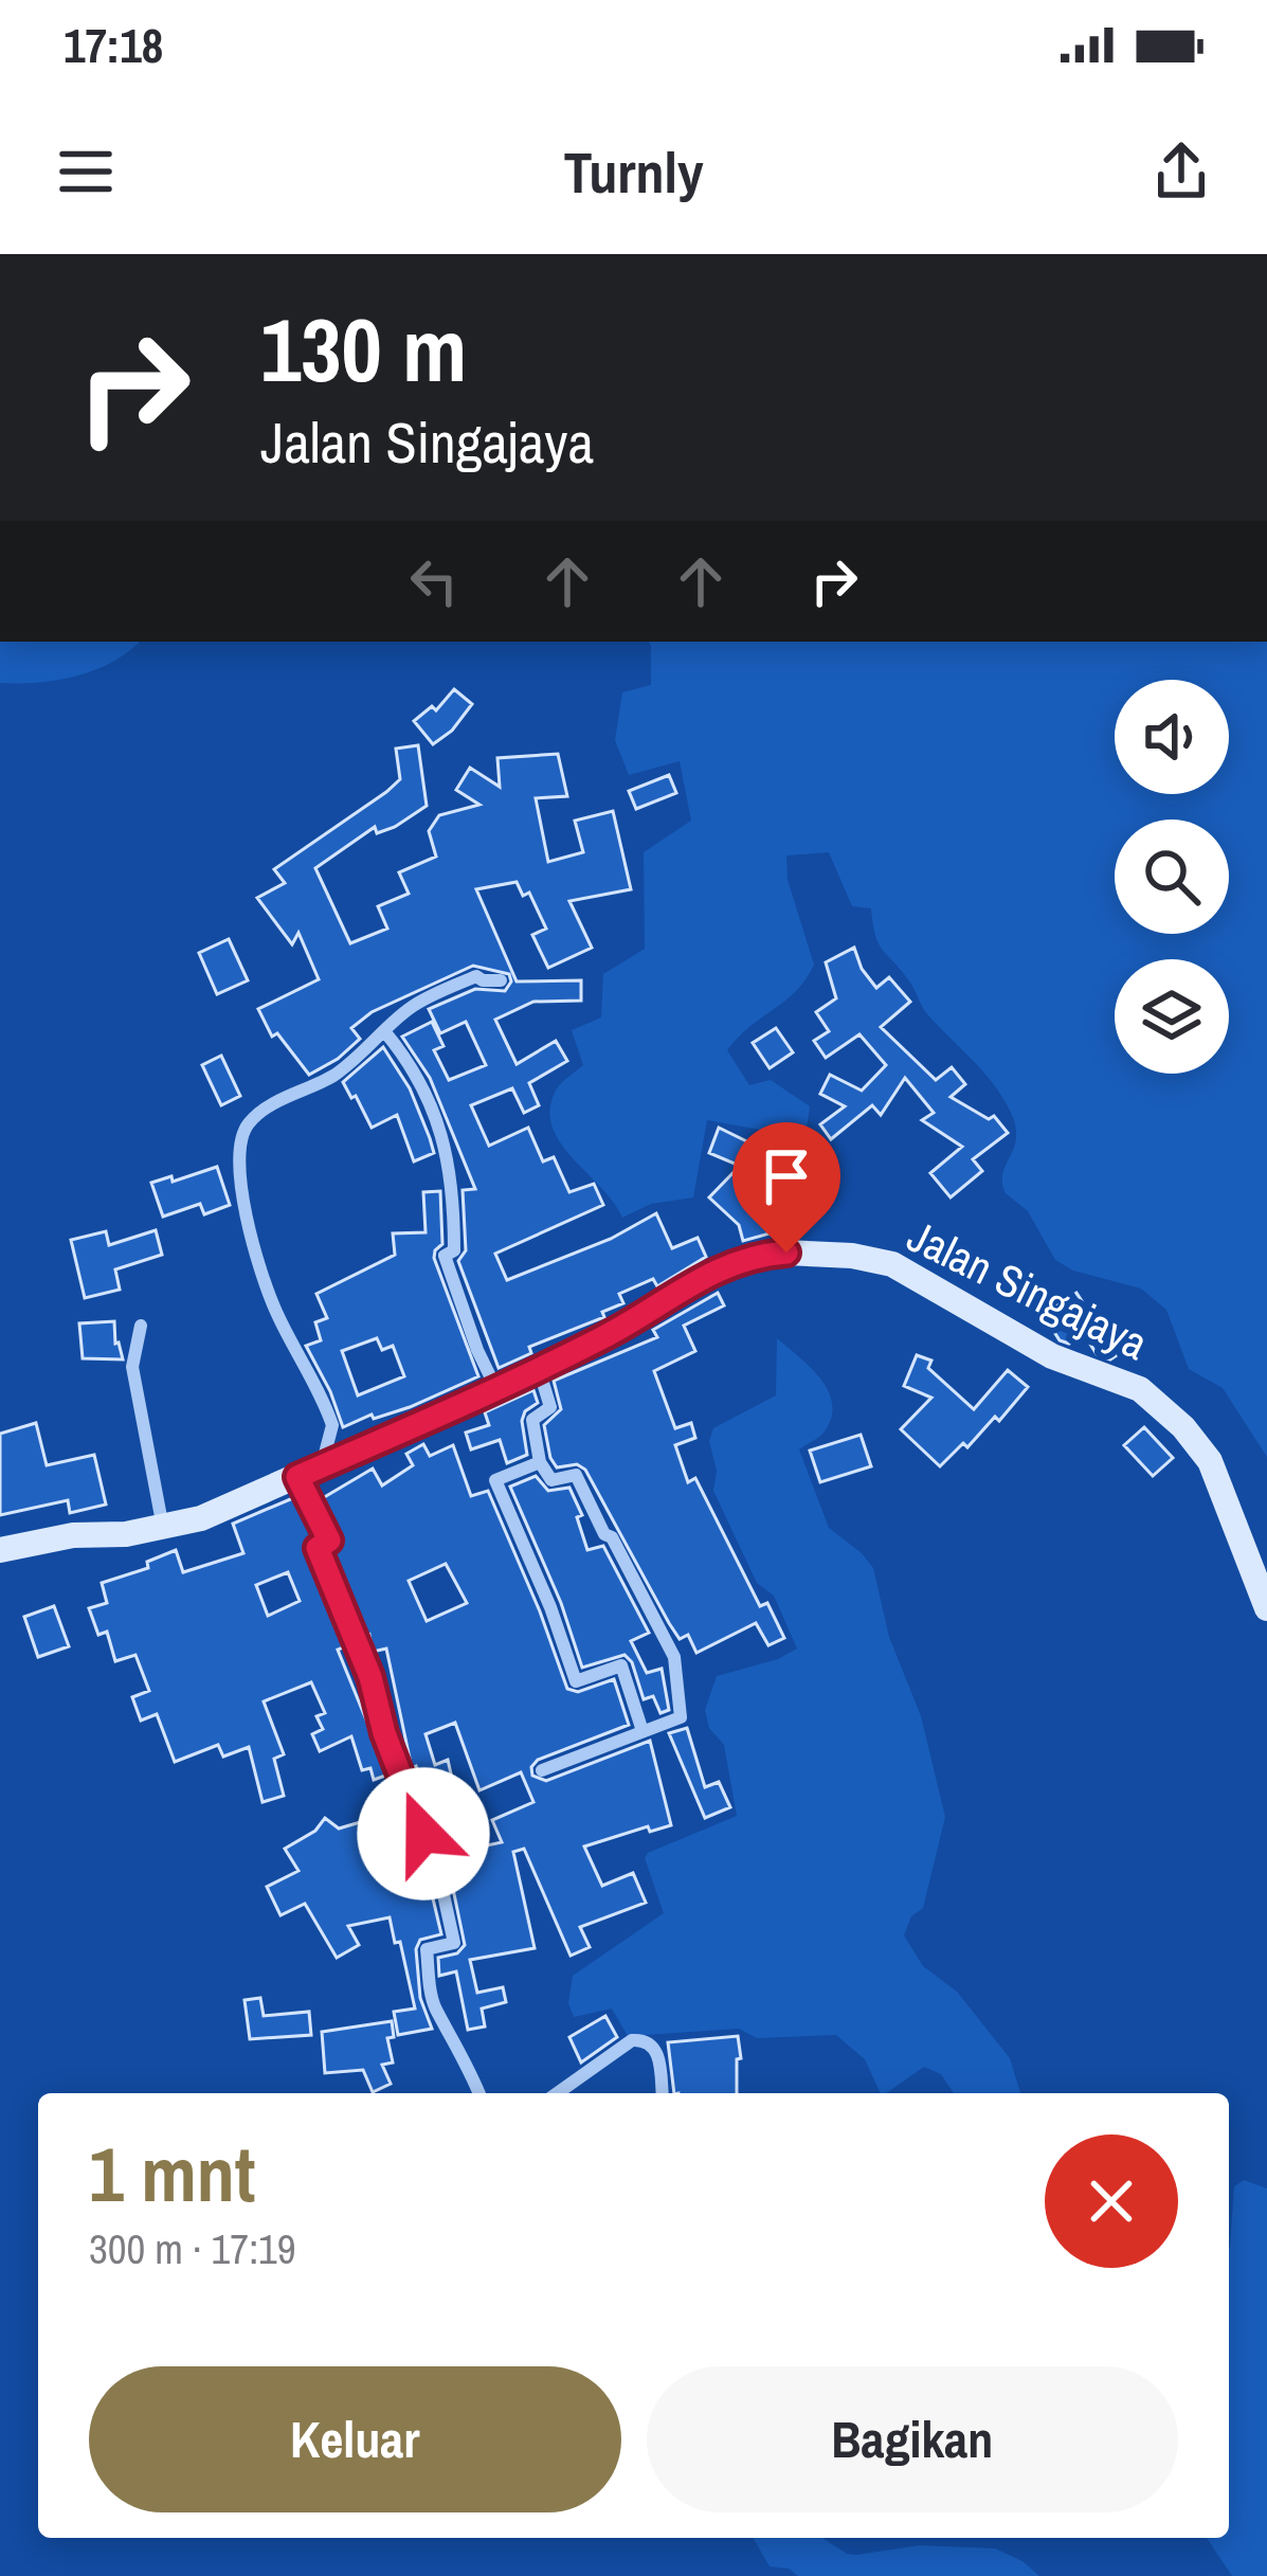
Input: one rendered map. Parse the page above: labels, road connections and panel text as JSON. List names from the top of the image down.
{
  "streets": {
    "street": ["Jalan Singajaya"]
  },
  "page": {
    "status": "17:18",
    "header": "Turnly",
    "turn": ["130 m", "Jalan Singajaya"],
    "heading": ["1 mnt", "300 m · 17:19"],
    "buttons": ["Keluar", "Bagikan"]
  }
}
